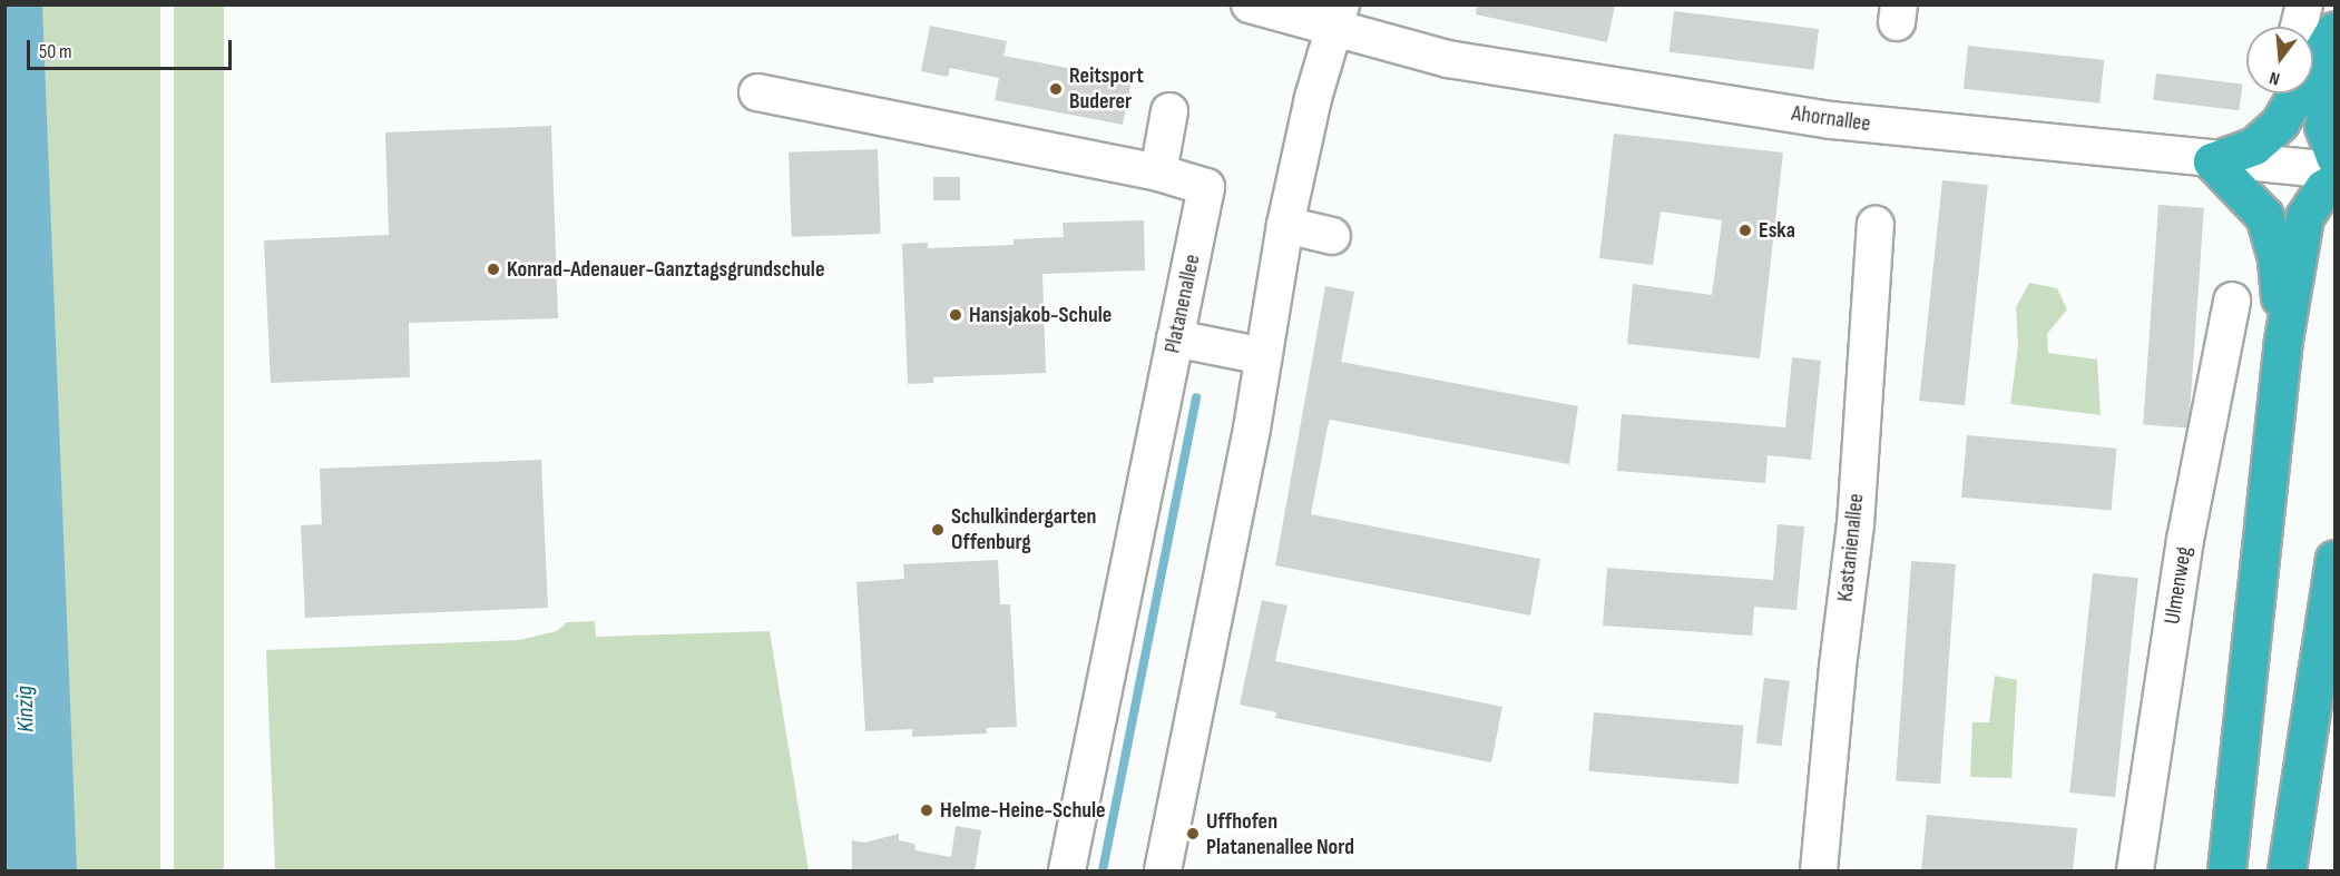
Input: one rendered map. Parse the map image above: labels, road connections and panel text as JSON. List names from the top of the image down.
{
  "streets": {
    "street": [
      "Ahornallee",
      "Platanenallee",
      "Kastanienallee",
      "Ulmenweg"
    ]
  },
  "water": ["Kinzig"],
  "places": [
    "Reitsport Buderer",
    "Eska",
    "Konrad-Adenauer-Ganztagsgrundschule",
    "Hansjakob-Schule",
    "Schulkindergarten Offenburg",
    "Helme-Heine-Schule",
    "Uffhofen Platanenallee Nord"
  ],
  "scale_bar": "50 m",
  "north": "bottom"
}
